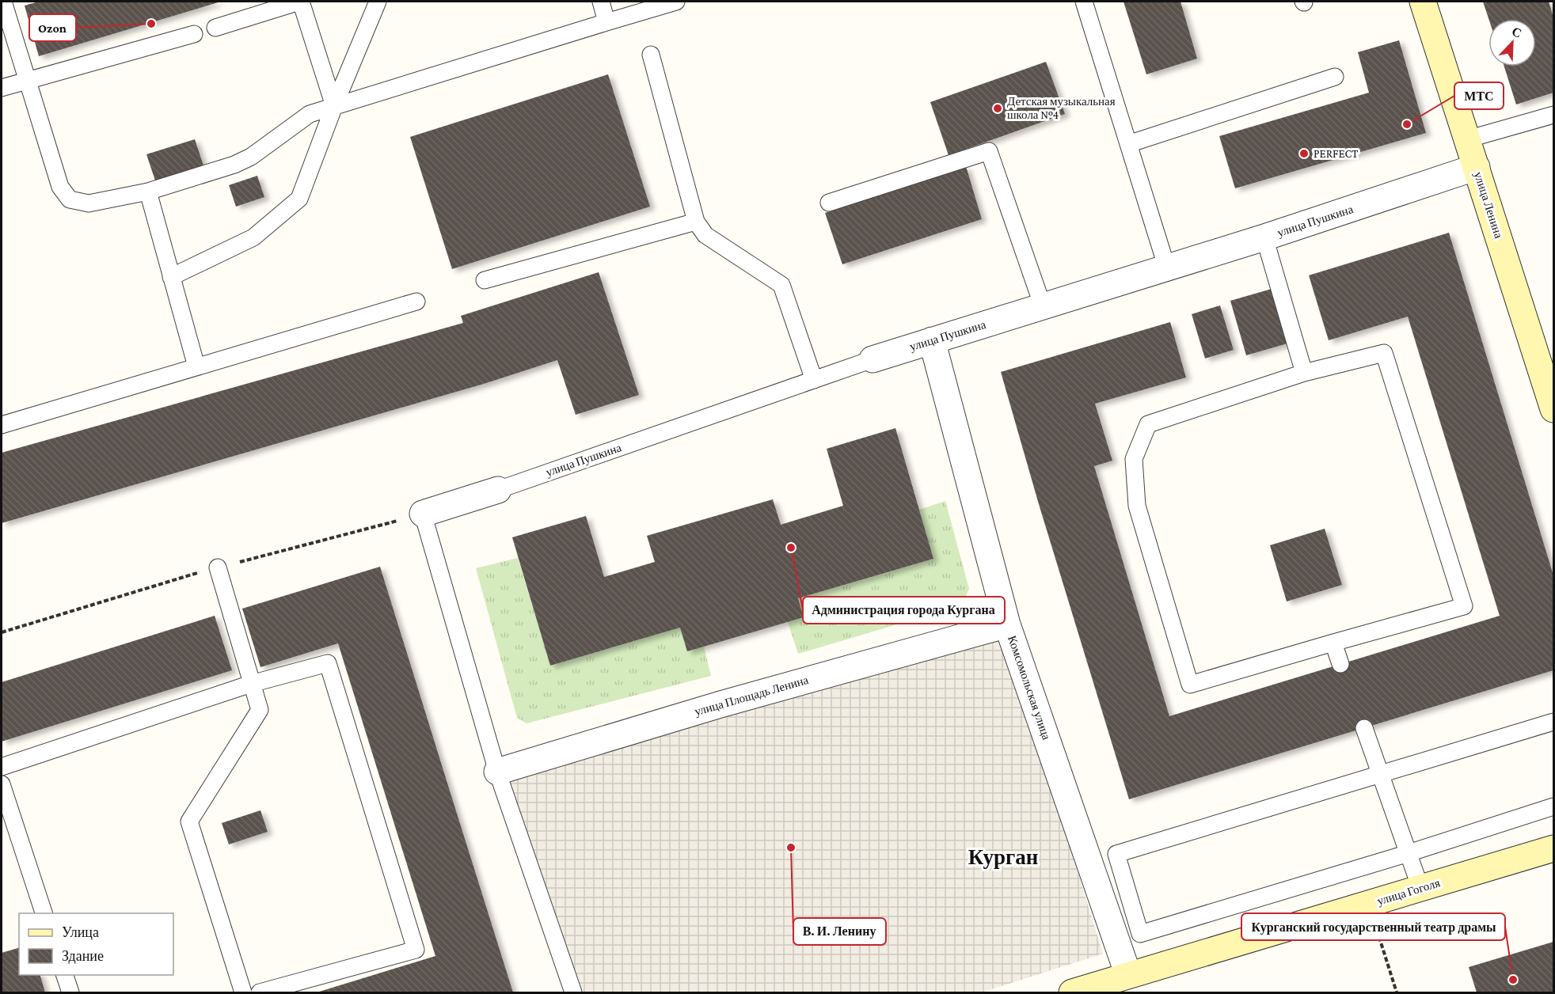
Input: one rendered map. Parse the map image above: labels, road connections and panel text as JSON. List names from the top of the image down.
{
  "streets": {
    "main road": ["улица Ленина", "улица Гоголя"],
    "street": ["улица Пушкина", "Комсомольская улица", "улица Площадь Ленина"]
  },
  "crossings": [
    ["улица Ленина", "улица Пушкина"],
    ["улица Пушкина", "Комсомольская улица"],
    ["Комсомольская улица", "улица Площадь Ленина"],
    ["Комсомольская улица", "улица Гоголя"]
  ],
  "districts": ["Курган"],
  "places": [
    "Ozon",
    "Детская музыкальная школа №4",
    "МТС",
    "PERFECT",
    "Администрация города Кургана",
    "В. И. Ленину",
    "Курганский государственный театр драмы"
  ],
  "legend": ["Улица", "Здание"],
  "north": "top right"
}
